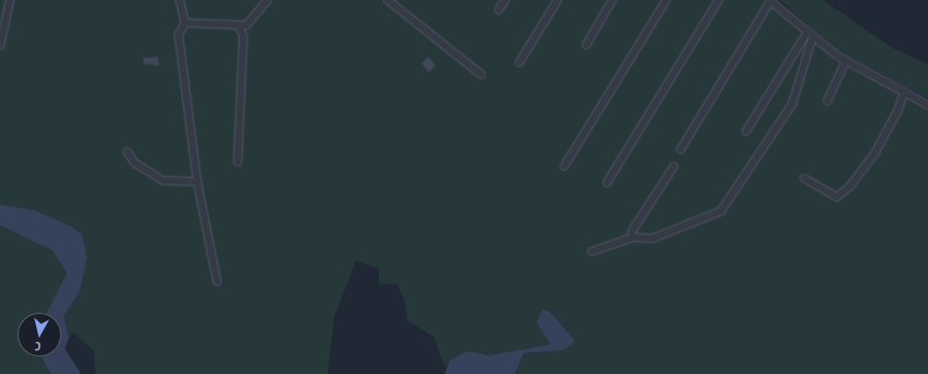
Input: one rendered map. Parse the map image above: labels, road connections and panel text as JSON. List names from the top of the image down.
{
  "north": "bottom"
}
